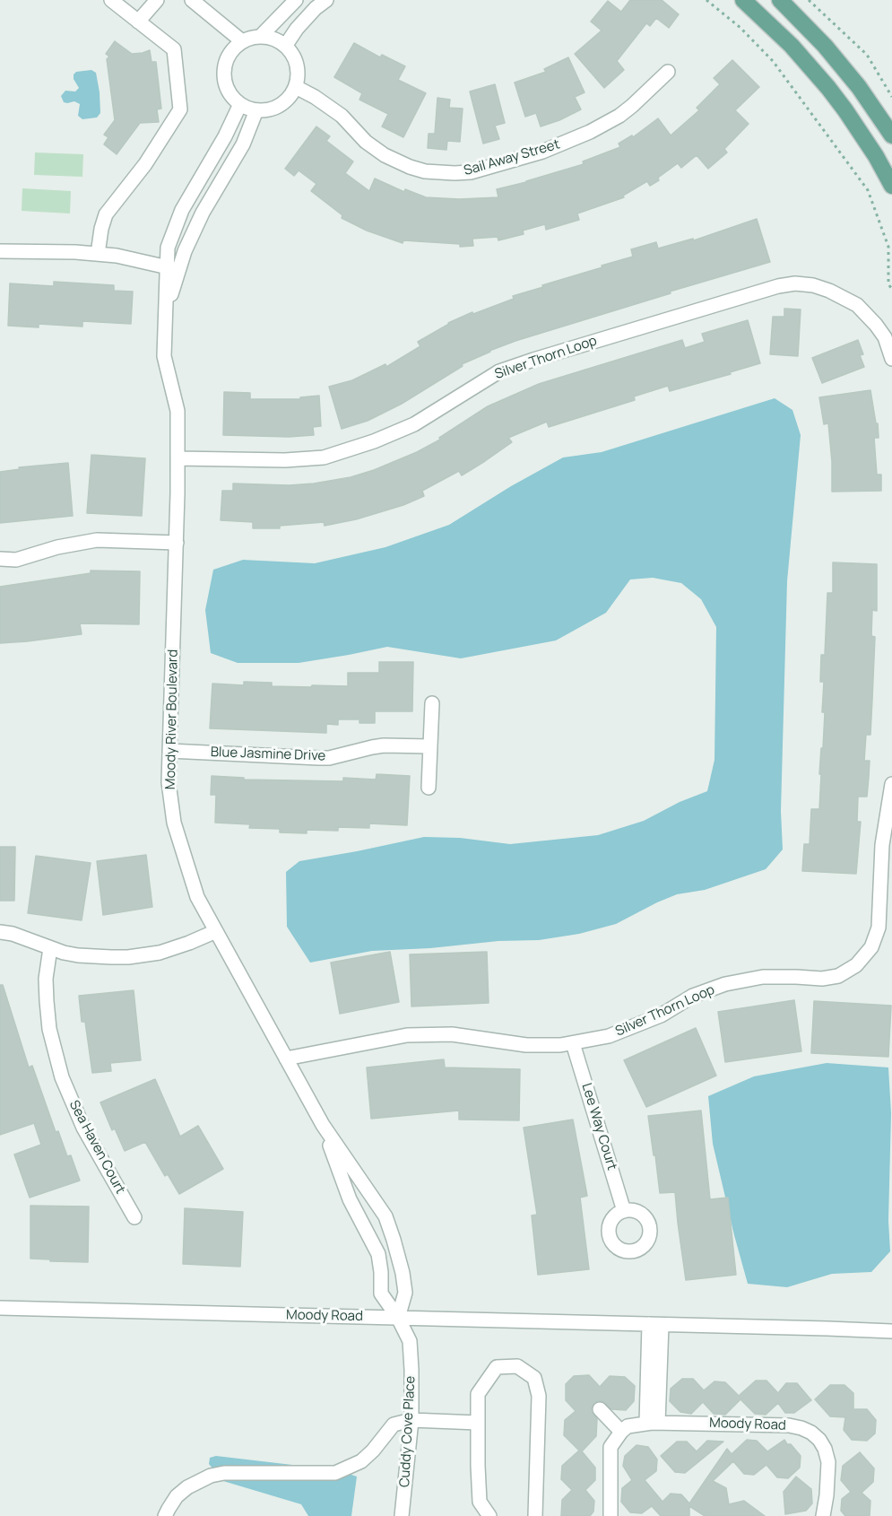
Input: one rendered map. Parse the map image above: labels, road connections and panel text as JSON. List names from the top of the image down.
{
  "streets": {
    "street": [
      "Sail Away Street",
      "Silver Thorn Loop",
      "Moody River Boulevard",
      "Blue Jasmine Drive",
      "Lee Way Court",
      "Sea Haven Court",
      "Moody Road",
      "Cuddy Cove Place"
    ]
  },
  "crossings": [
    ["Sail Away Street", "Moody River Boulevard"],
    ["Silver Thorn Loop", "Moody River Boulevard"],
    ["Silver Thorn Loop", "Lee Way Court"],
    ["Moody River Boulevard", "Blue Jasmine Drive"],
    ["Moody River Boulevard", "Moody Road"],
    ["Moody River Boulevard", "Cuddy Cove Place"],
    ["Moody Road", "Cuddy Cove Place"]
  ]
}
